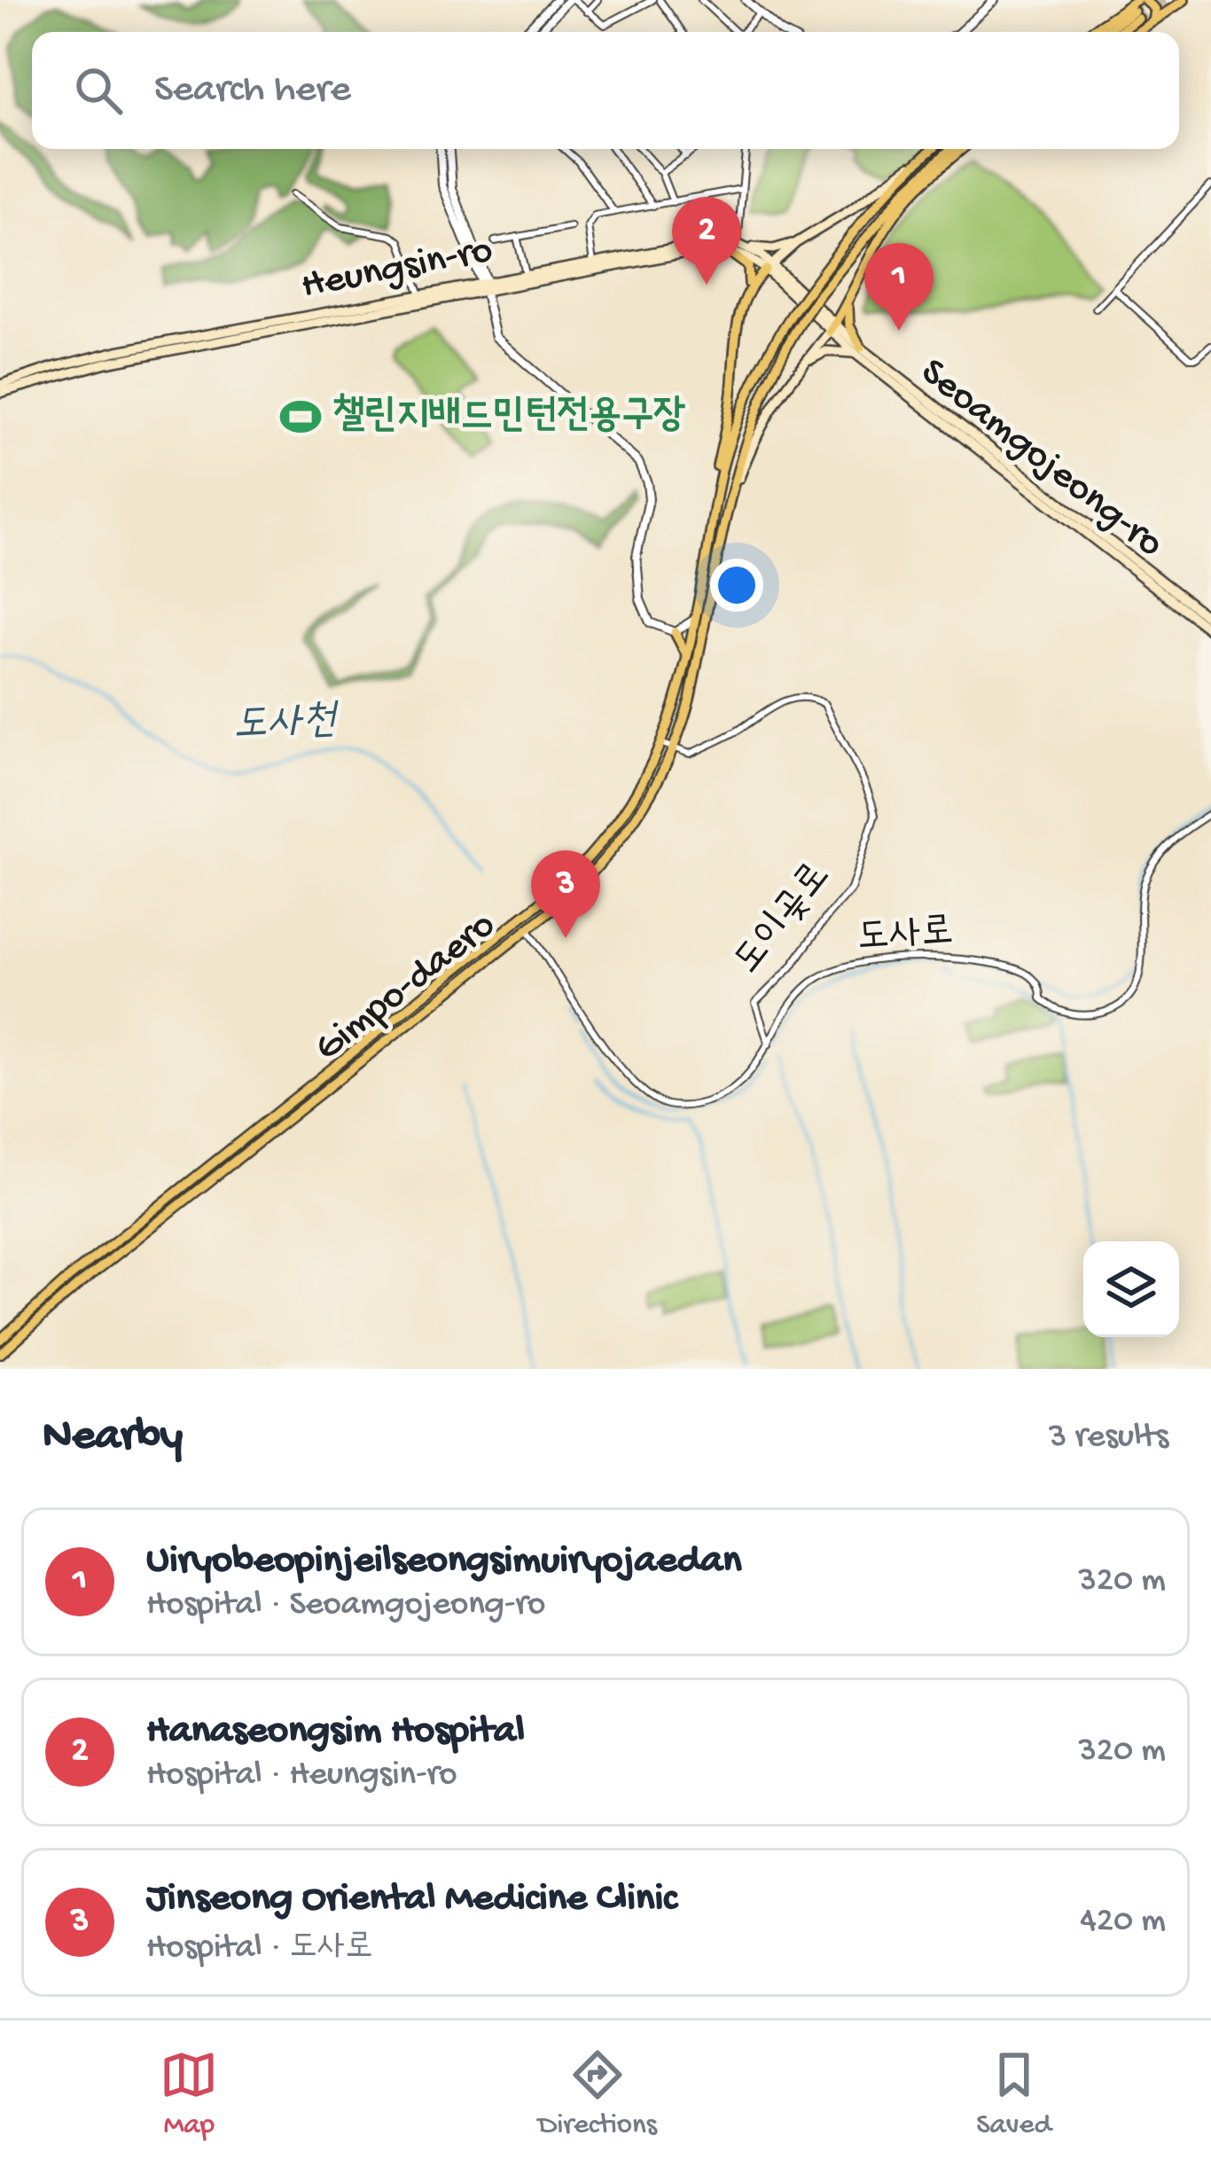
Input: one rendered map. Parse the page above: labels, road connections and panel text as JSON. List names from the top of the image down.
{
  "streets": {
    "main road": ["Heungsin-ro", "Seoamgojeong-ro", "Gimpo-daero"],
    "street": ["도이곶로", "도사로"]
  },
  "crossings": [
    ["Heungsin-ro", "Seoamgojeong-ro"],
    ["도이곶로", "도사로"],
    ["도이곶로", "Gimpo-daero"],
    ["도사로", "Gimpo-daero"]
  ],
  "water": ["도사천"],
  "places": {
    "sports": ["챌린지배드민턴전용구장"]
  },
  "page": {
    "search": "Search here",
    "pins": ["2", "1", "3"],
    "heading": ["Nearby", "3 results"],
    "list": [
      {
        "mark": "1",
        "name": "Uiryobeopinjeilseongsimuiryojaedan",
        "note": "Hospital · Seoamgojeong-ro",
        "value": "320 m"
      },
      {
        "mark": "2",
        "name": "Hanaseongsim Hospital",
        "note": "Hospital · Heungsin-ro",
        "value": "320 m"
      },
      {
        "mark": "3",
        "name": "Jinseong Oriental Medicine Clinic",
        "note": "Hospital · 도사로",
        "value": "420 m"
      }
    ],
    "nav": ["Map", "Directions", "Saved"]
  }
}
